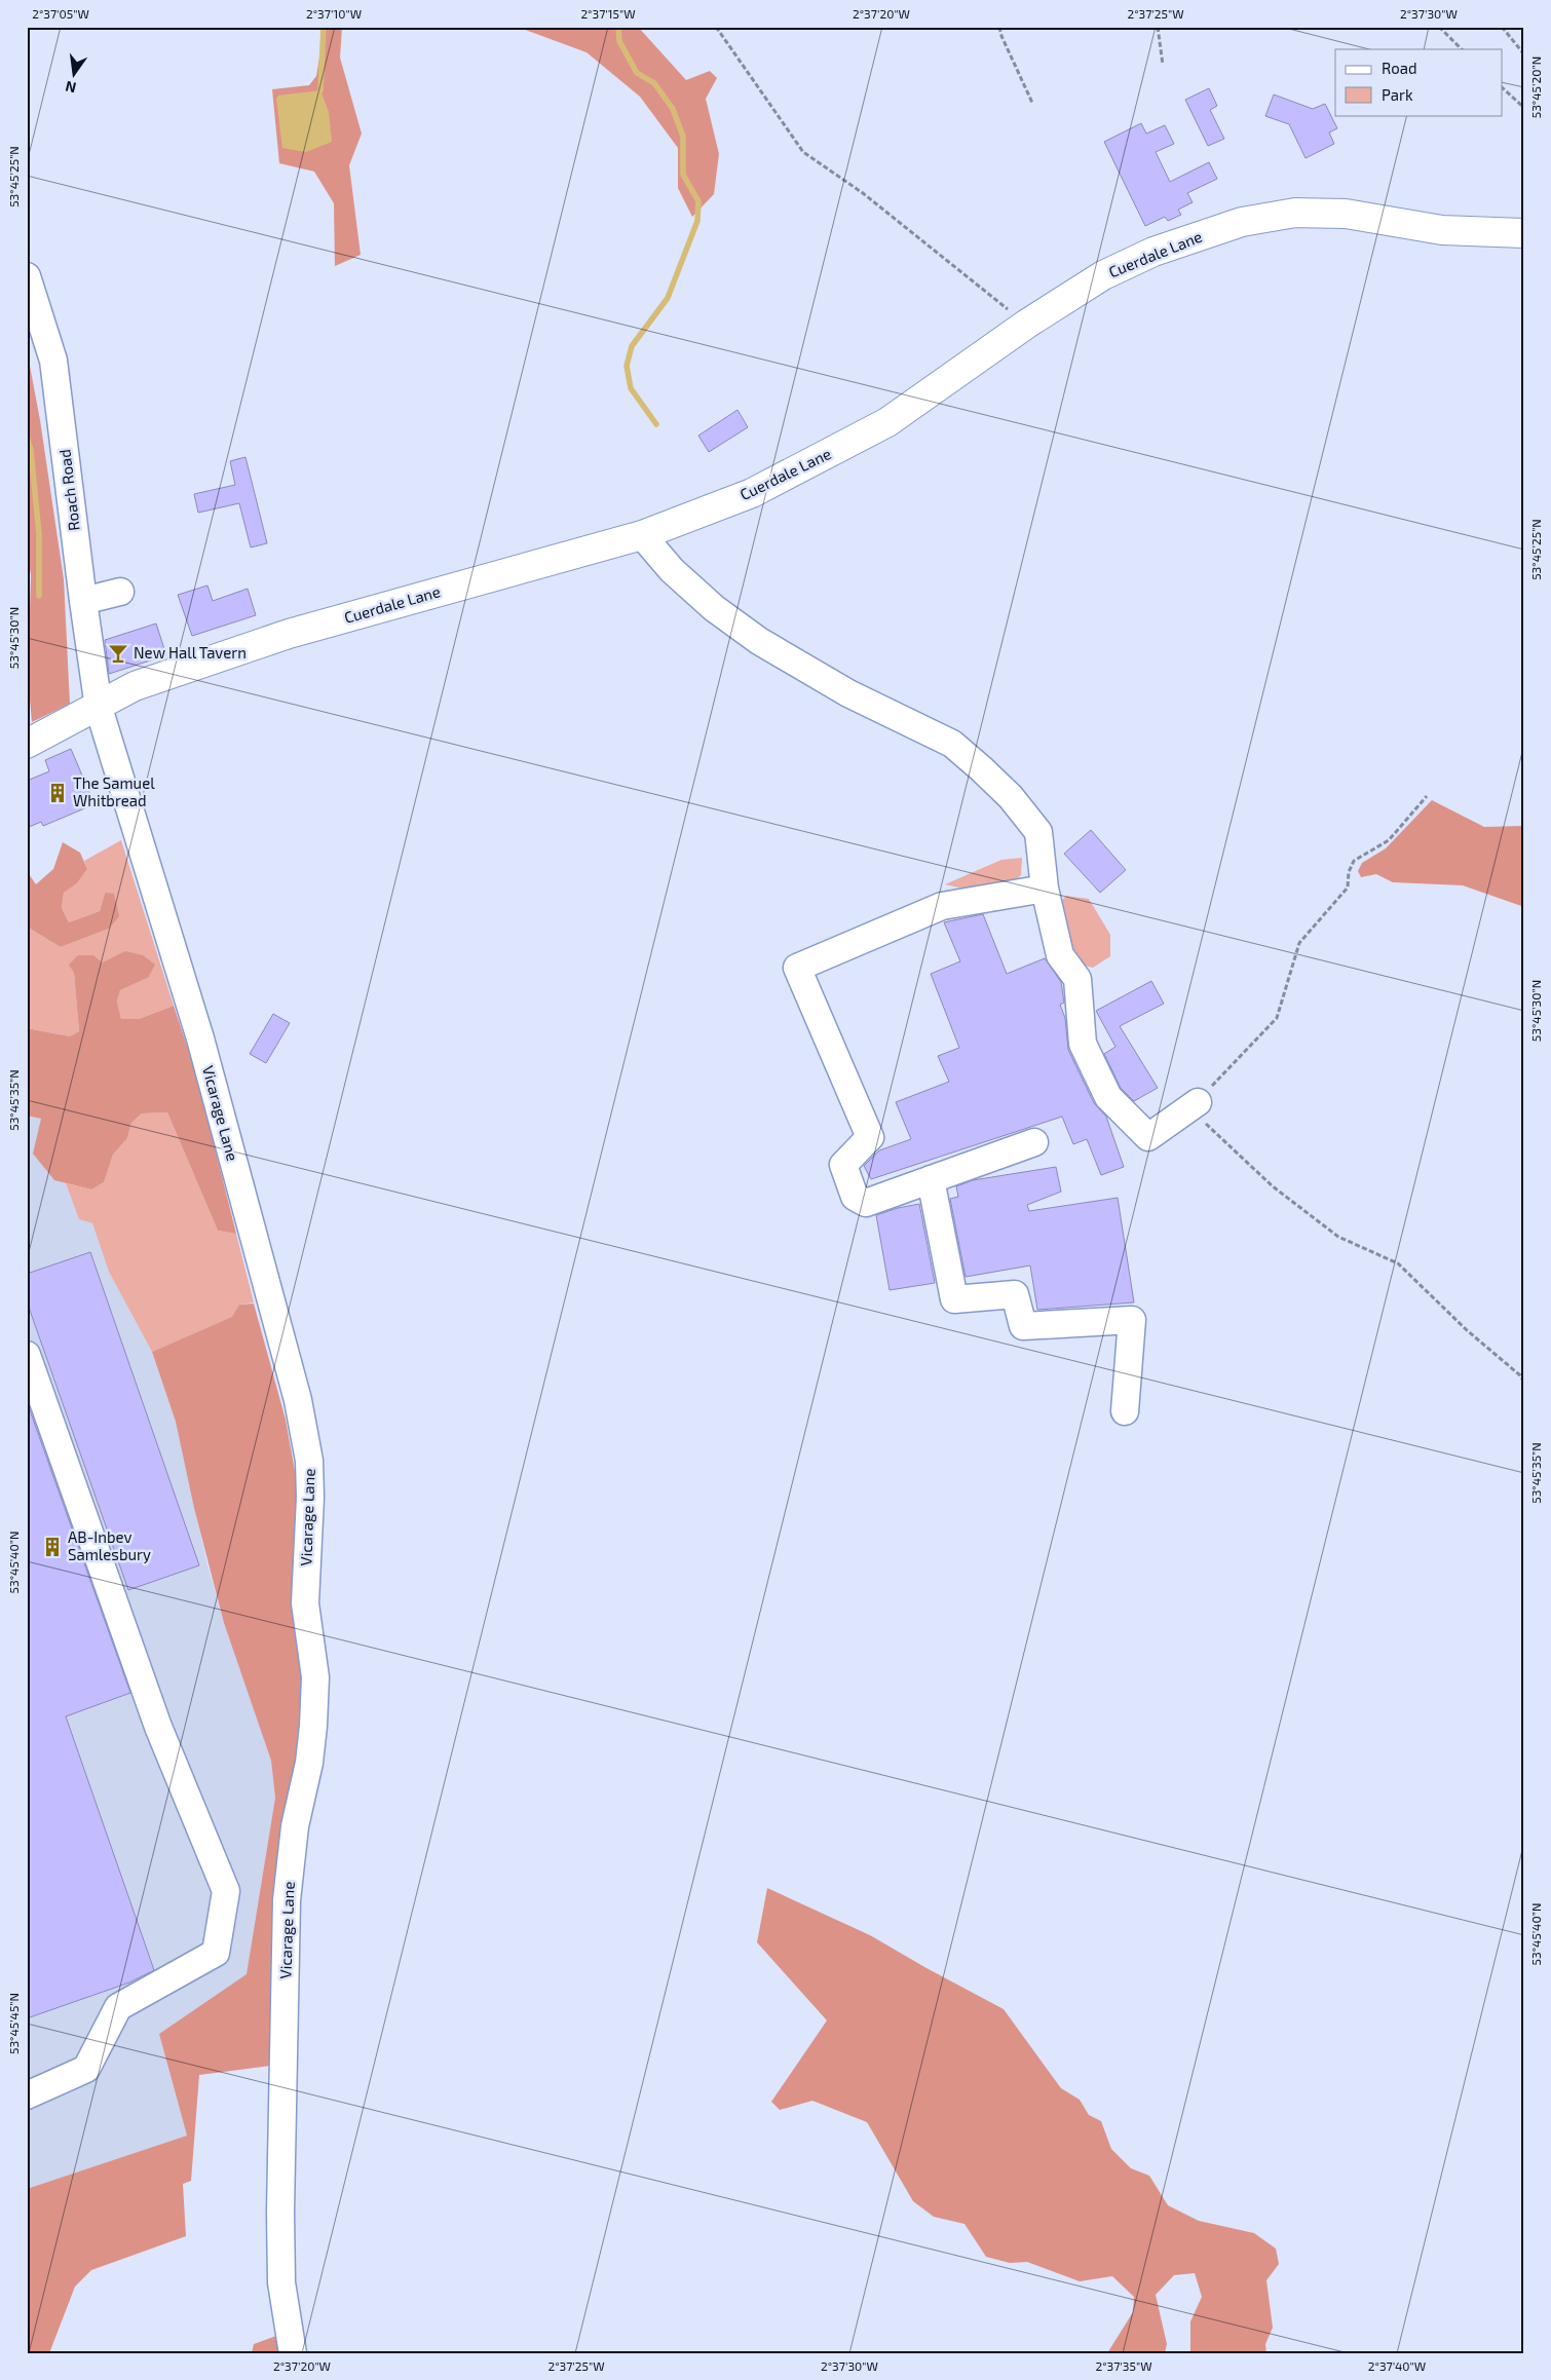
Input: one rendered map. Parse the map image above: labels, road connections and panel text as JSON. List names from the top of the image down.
{
  "streets": {
    "main road": ["Cuerdale Lane"],
    "street": ["Roach Road", "Vicarage Lane"]
  },
  "crossings": [
    ["Cuerdale Lane", "Roach Road"],
    ["Cuerdale Lane", "Vicarage Lane"],
    ["Roach Road", "Vicarage Lane"]
  ],
  "places": {
    "bar": ["New Hall Tavern"],
    "building": ["The Samuel Whitbread", "AB-Inbev Samlesbury"]
  },
  "legend": ["Road", "Park"],
  "north": "bottom",
  "coordinates": [
    "2°37'05\"W",
    "2°37'10\"W",
    "2°37'15\"W",
    "2°37'20\"W",
    "2°37'25\"W",
    "2°37'30\"W",
    "53°45'20\"N",
    "53°45'25\"N",
    "53°45'30\"N",
    "53°45'35\"N",
    "53°45'40\"N",
    "53°45'45\"N",
    "2°37'35\"W",
    "2°37'40\"W"
  ]
}
